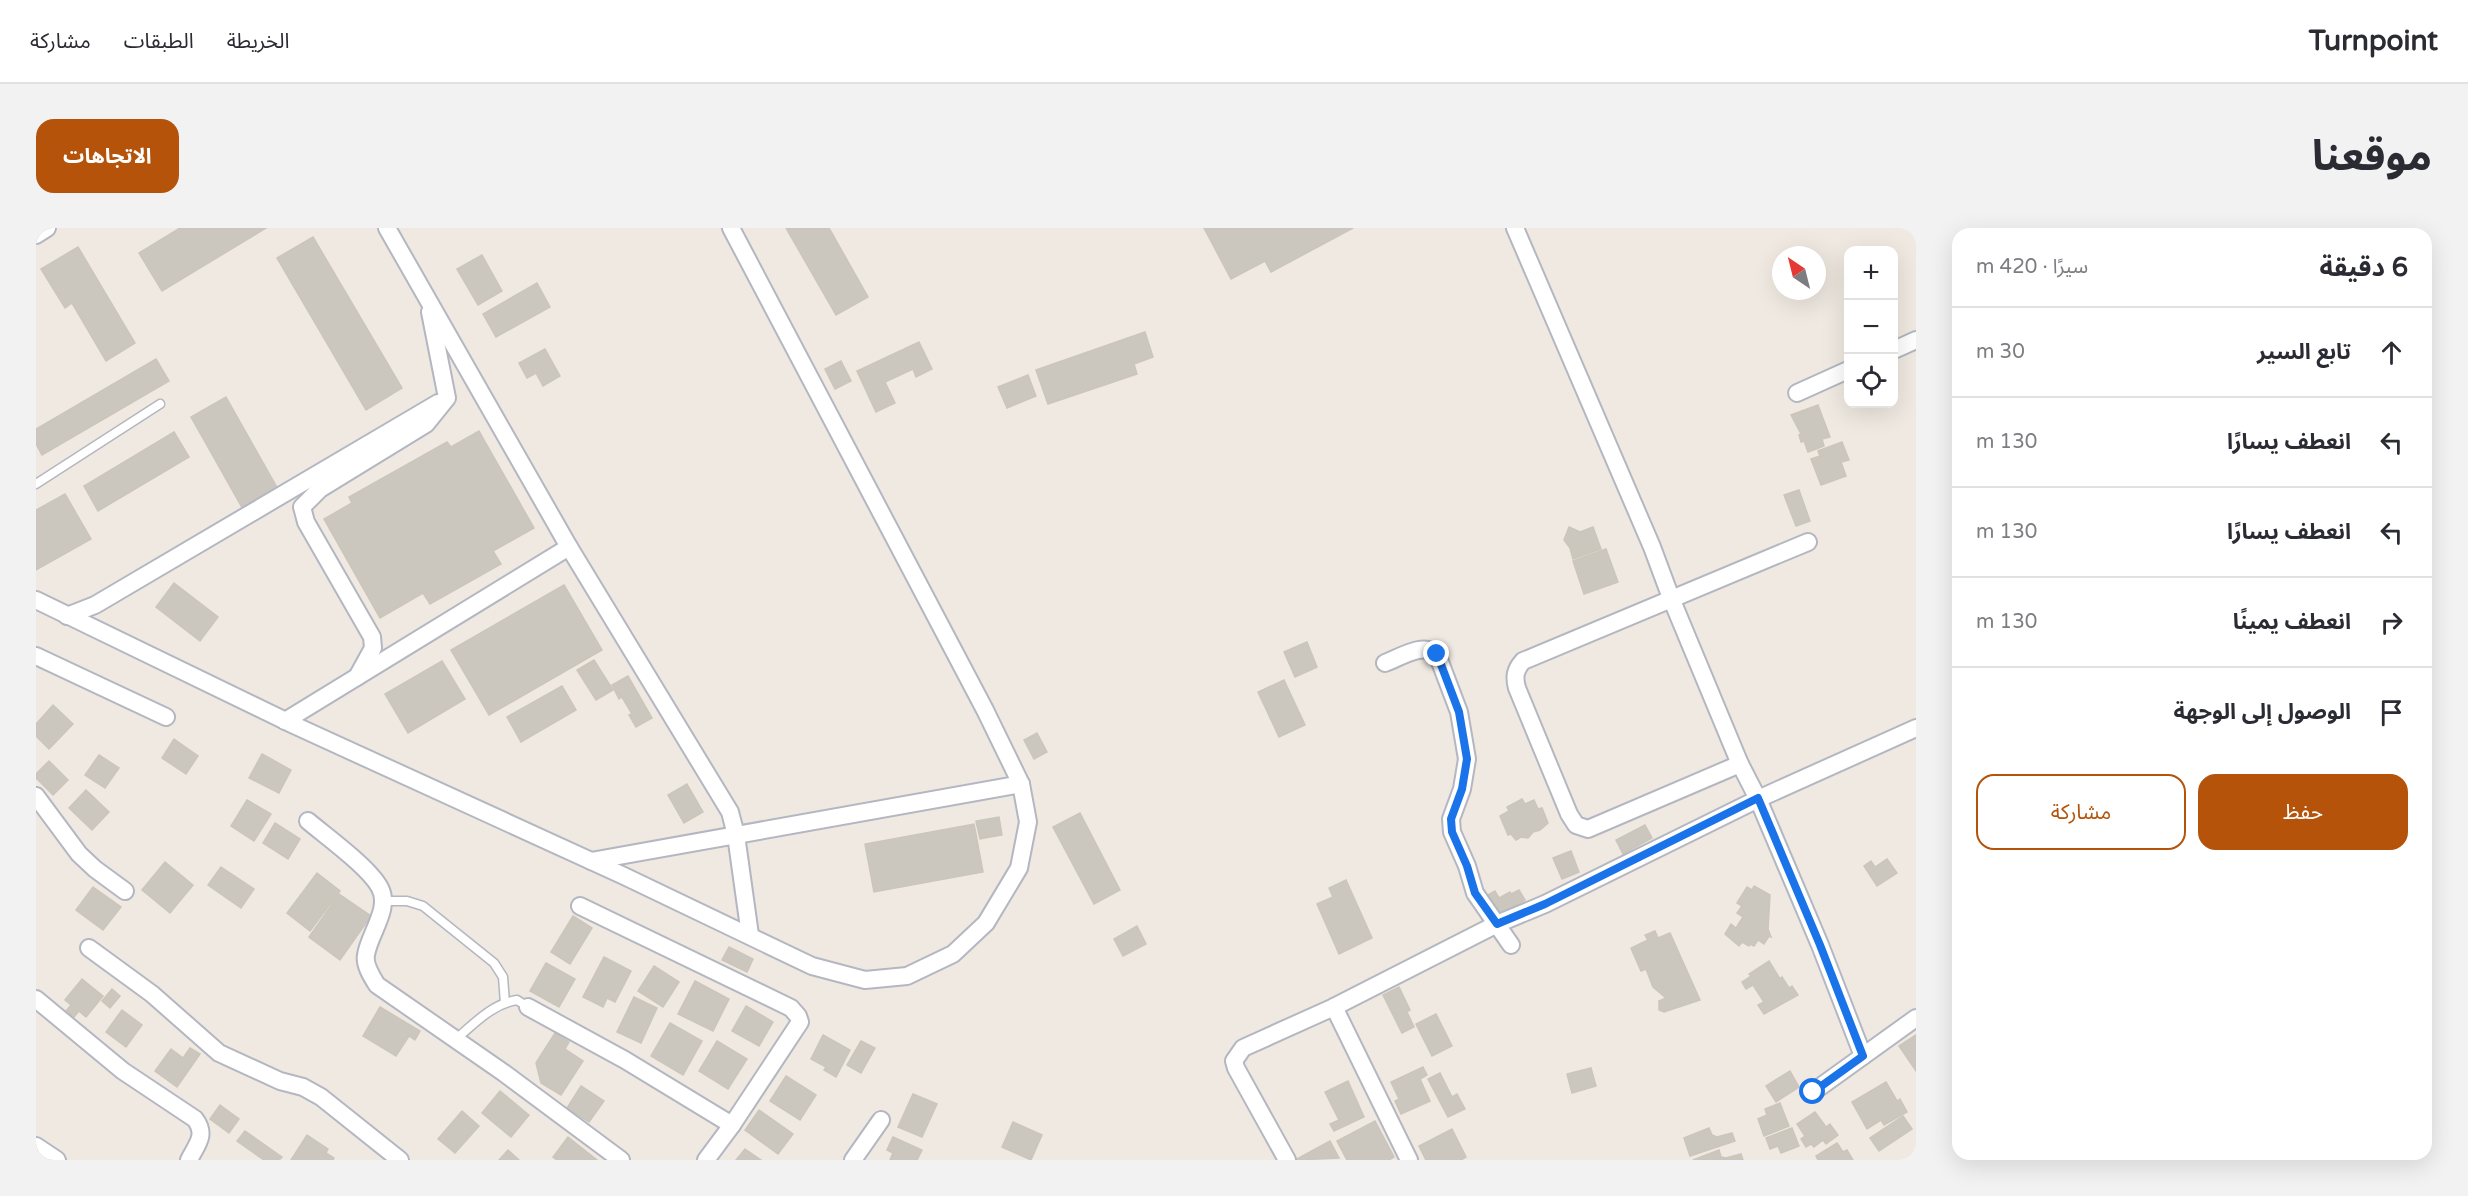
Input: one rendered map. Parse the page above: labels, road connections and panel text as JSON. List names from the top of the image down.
{
  "north": "top left",
  "page": {
    "header": "Turnpoint",
    "nav": ["الخريطة", "الطبقات", "مشاركة"],
    "title": "موقعنا",
    "buttons": [
      "الاتجاهات",
      ["حفظ", "مشاركة"]
    ],
    "heading": ["6 دقيقة", "سيرًا · 420 m"],
    "map_buttons": ["+", "−"],
    "list": [
      ["تابع السير", "30 m"],
      ["انعطف يسارًا", "130 m"],
      ["انعطف يسارًا", "130 m"],
      ["انعطف يمينًا", "130 m"],
      "الوصول إلى الوجهة"
    ]
  }
}
